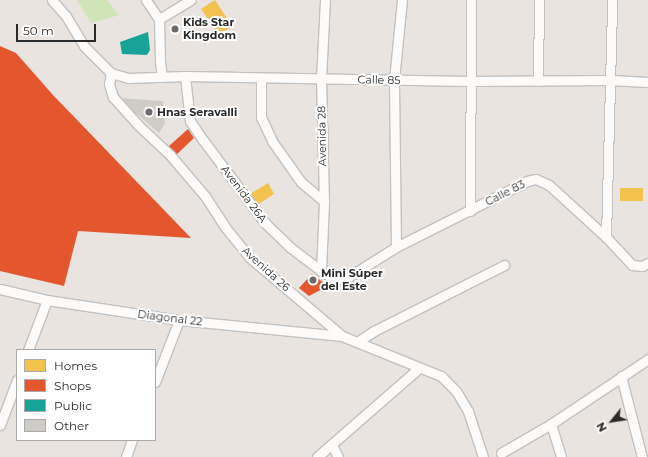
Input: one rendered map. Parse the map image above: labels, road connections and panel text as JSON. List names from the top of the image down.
{
  "streets": {
    "street": [
      "Calle 85",
      "Avenida 28",
      "Calle 83",
      "Avenida 26A",
      "Avenida 26",
      "Diagonal 22"
    ]
  },
  "crossings": [
    ["Calle 85", "Avenida 28"],
    ["Calle 85", "Avenida 26A"],
    ["Calle 85", "Avenida 26"],
    ["Avenida 28", "Avenida 26A"],
    ["Calle 83", "Avenida 26A"],
    ["Avenida 26", "Diagonal 22"]
  ],
  "places": ["Kids Star Kingdom", "Hnas Seravalli", "Mini Súper del Este"],
  "legend": [
    "Homes",
    "Shops",
    "Public",
    "Other"
  ],
  "scale_bar": "50 m",
  "north": "bottom left"
}
